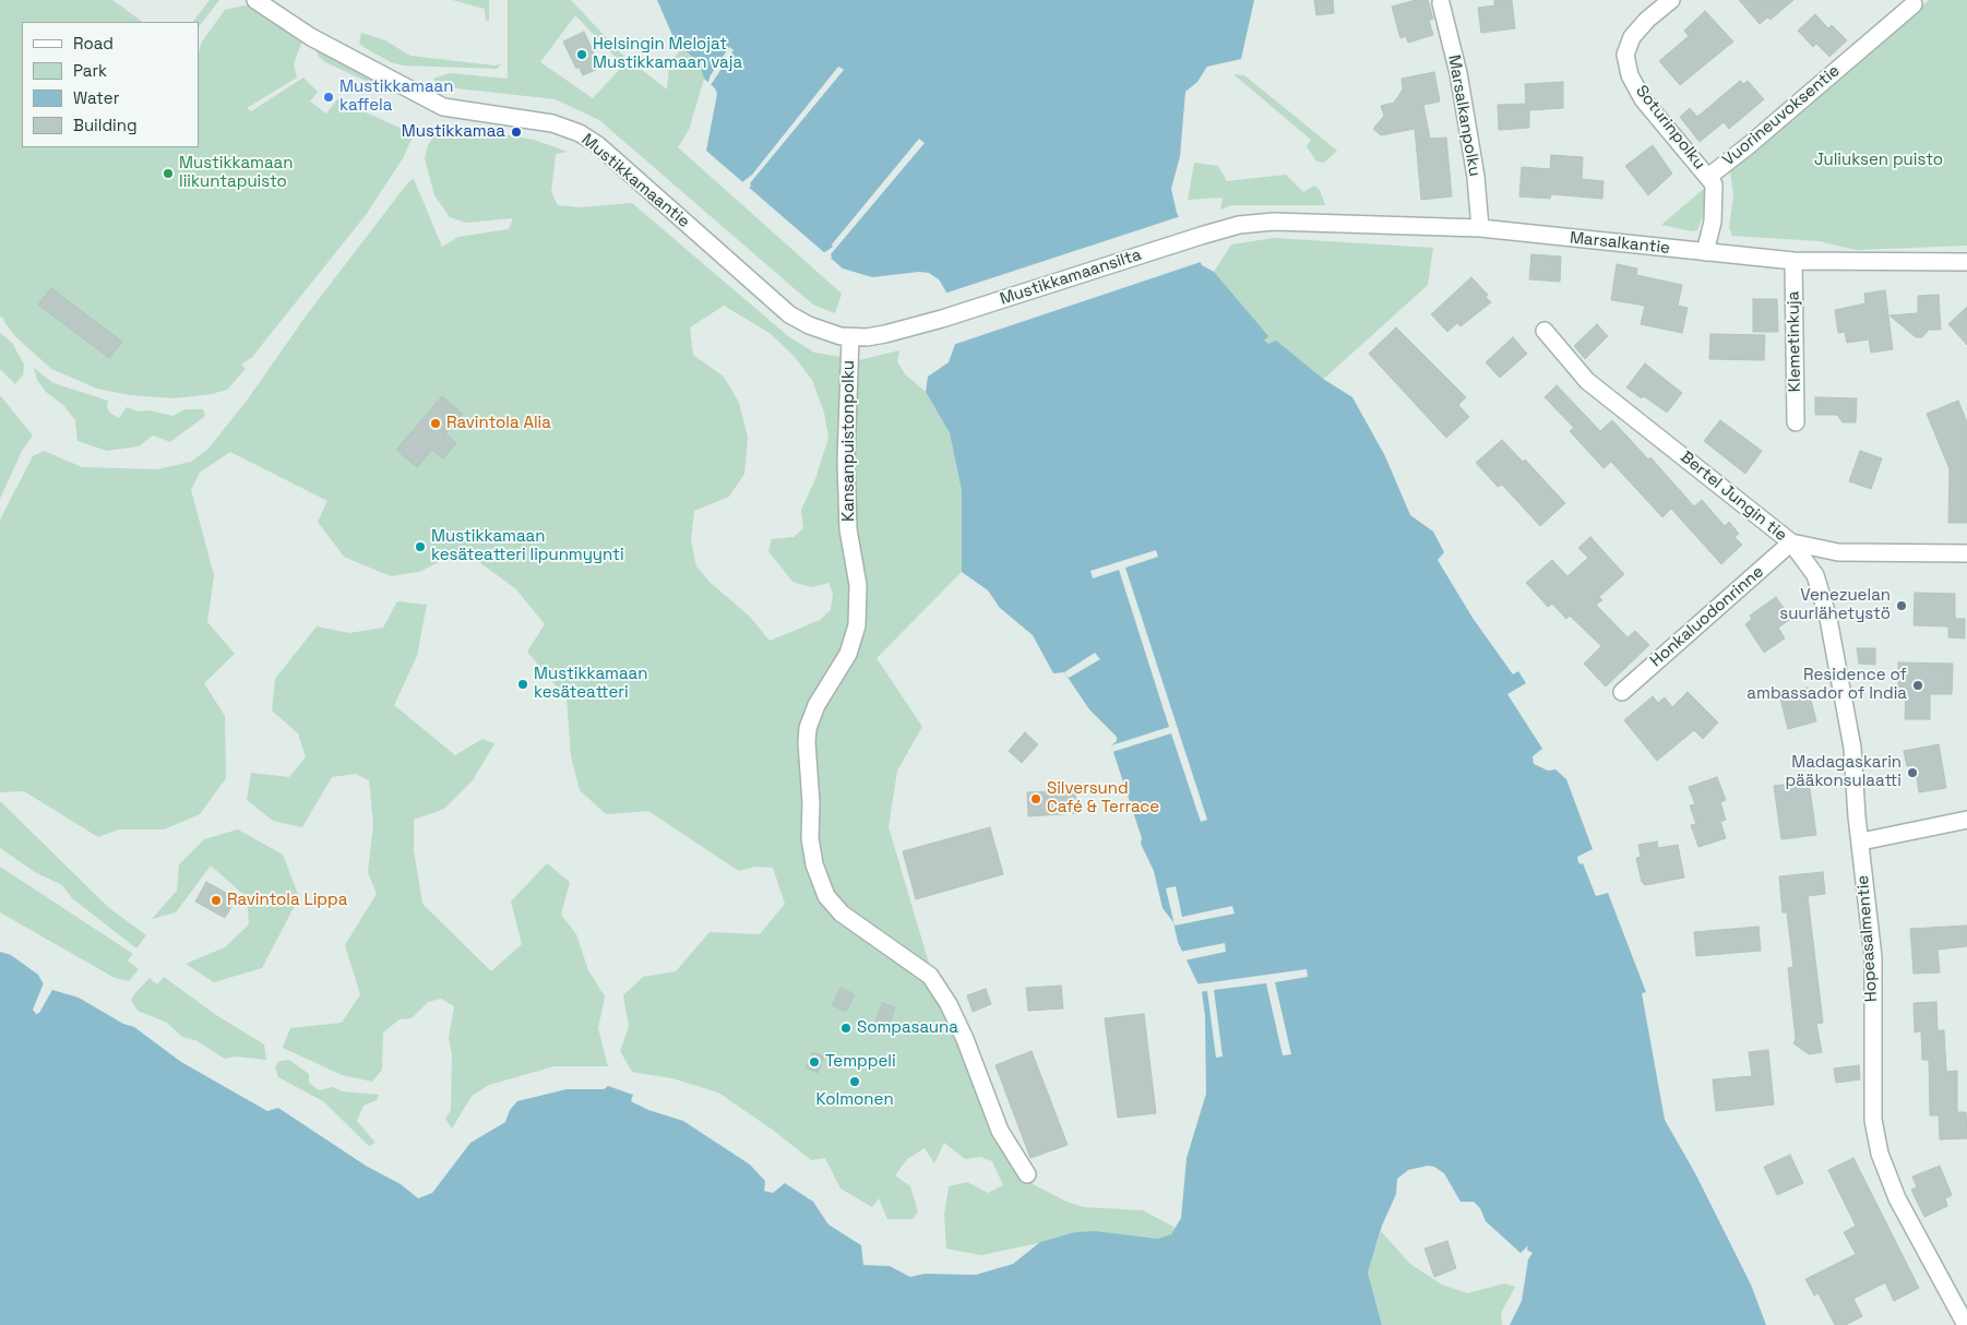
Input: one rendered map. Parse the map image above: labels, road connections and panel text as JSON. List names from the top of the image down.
{
  "streets": {
    "street": [
      "Marsalkanpolku",
      "Vuorineuvoksentie",
      "Soturinpolku",
      "Mustikkamaantie",
      "Marsalkantie",
      "Mustikkamaansilta",
      "Klemetinkuja",
      "Kansanpuistonpolku",
      "Bertel Jungin tie",
      "Honkaluodonrinne",
      "Hopeasalmentie"
    ]
  },
  "crossings": [
    ["Marsalkanpolku", "Marsalkantie"],
    ["Vuorineuvoksentie", "Soturinpolku"],
    ["Vuorineuvoksentie", "Marsalkantie"],
    ["Mustikkamaantie", "Mustikkamaansilta"],
    ["Mustikkamaantie", "Kansanpuistonpolku"],
    ["Marsalkantie", "Mustikkamaansilta"],
    ["Marsalkantie", "Klemetinkuja"],
    ["Bertel Jungin tie", "Honkaluodonrinne"],
    ["Bertel Jungin tie", "Hopeasalmentie"],
    ["Honkaluodonrinne", "Hopeasalmentie"]
  ],
  "parks": ["Juliuksen puisto"],
  "places": [
    "Helsingin Melojat Mustikkamaan vaja",
    "Mustikkamaan kaffela",
    "Mustikkamaa",
    "Mustikkamaan liikuntapuisto",
    "Ravintola Alia",
    "Mustikkamaan kesäteatteri lipunmyynti",
    "Venezuelan suurlähetystö",
    "Mustikkamaan kesäteatteri",
    "Residence of ambassador of India",
    "Madagaskarin pääkonsulaatti",
    "Silversund Café & Terrace",
    "Ravintola Lippa",
    "Sompasauna",
    "Temppeli",
    "Kolmonen"
  ],
  "legend": [
    "Road",
    "Park",
    "Water",
    "Building"
  ]
}
